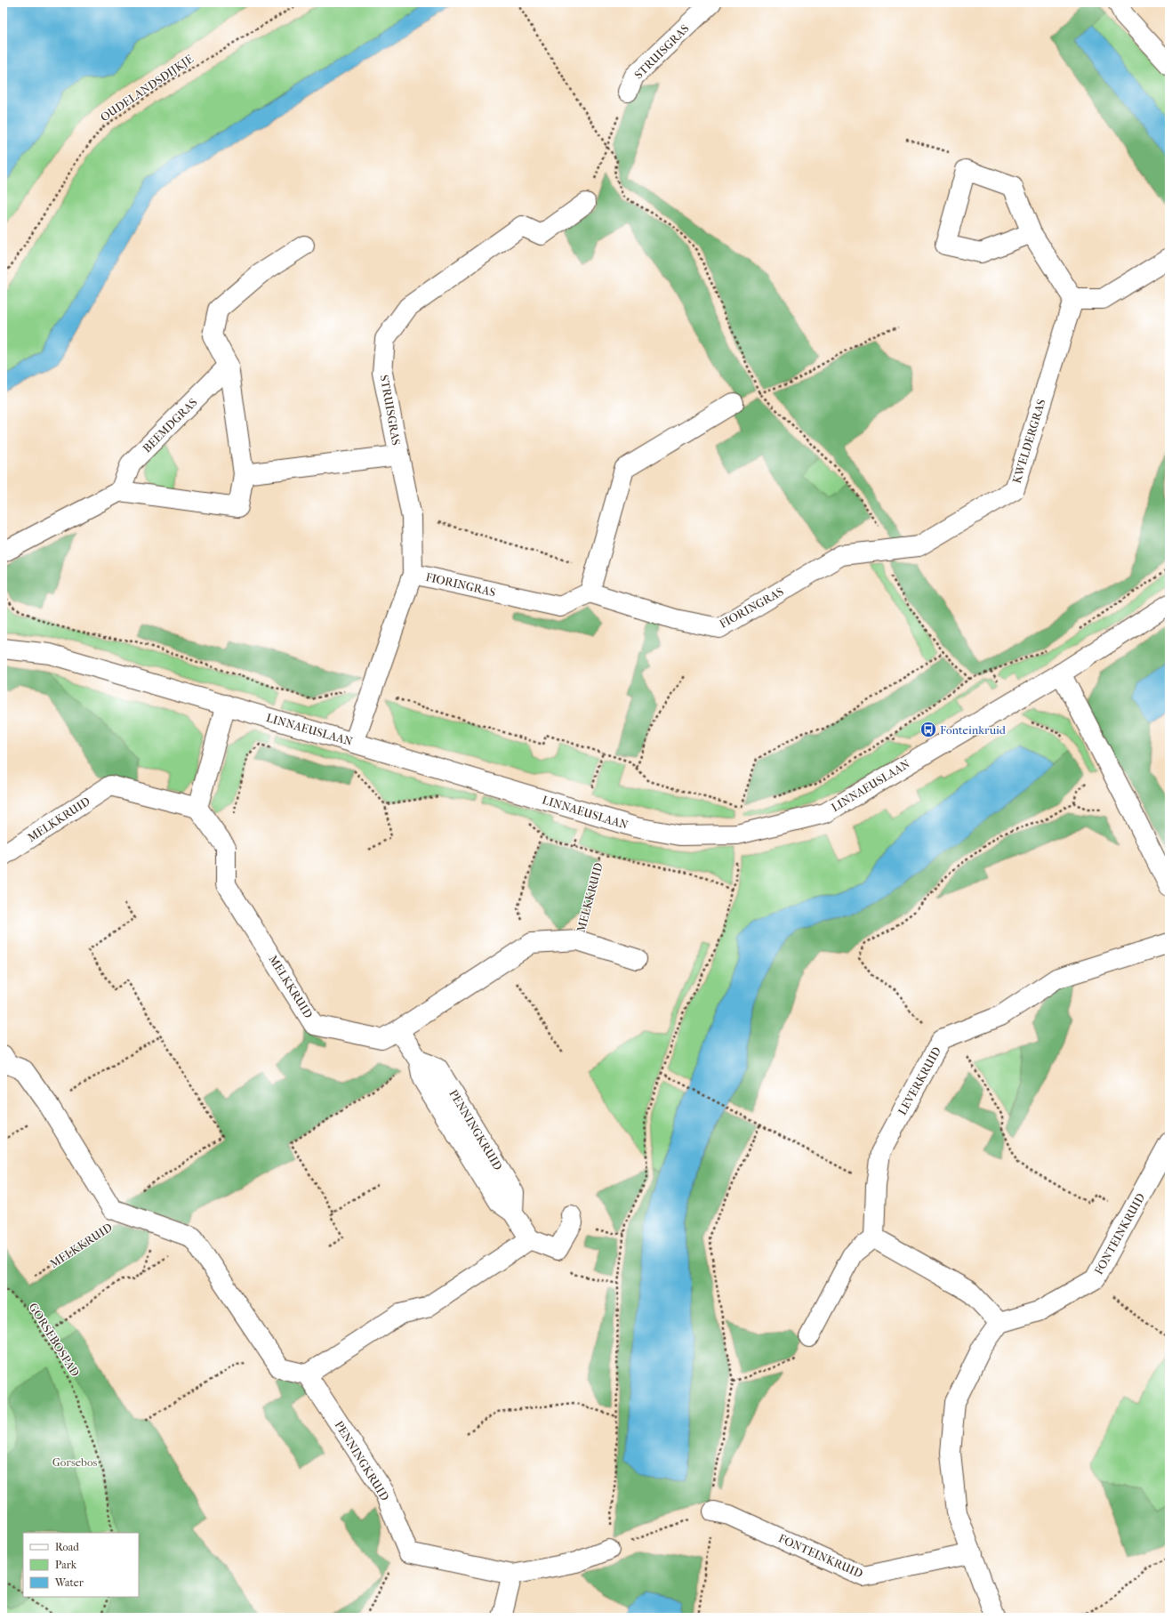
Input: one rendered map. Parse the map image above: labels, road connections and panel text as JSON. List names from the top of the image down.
{
  "streets": {
    "street": [
      "STRUISGRAS",
      "BEEMDGRAS",
      "KWELDERGRAS",
      "FIORINGRAS",
      "LINNAEUSLAAN",
      "MELKKRUID",
      "LEVERKRUID",
      "PENNINGKRUID",
      "FONTEINKRUID"
    ],
    "path": ["OUDELANDSDIJKJE", "GORSEBOSPAD"]
  },
  "crossings": [
    ["STRUISGRAS", "FIORINGRAS"],
    ["STRUISGRAS", "LINNAEUSLAAN"],
    ["KWELDERGRAS", "FIORINGRAS"],
    ["MELKKRUID", "PENNINGKRUID"]
  ],
  "parks": ["Gorsebos"],
  "places": {
    "bus stop": ["Fonteinkruid"]
  },
  "legend": ["Road", "Park", "Water"]
}
